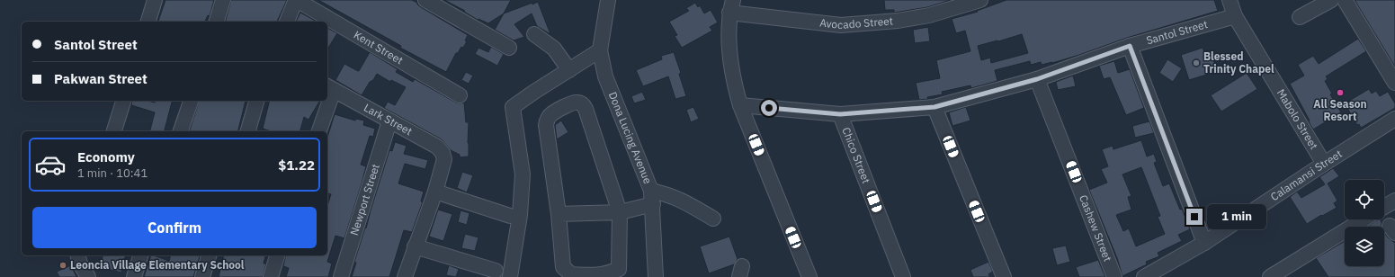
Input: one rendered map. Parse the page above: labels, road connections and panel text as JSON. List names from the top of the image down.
{
  "streets": {
    "street": [
      "Avocado Street",
      "Santol Street",
      "Kent Street",
      "Mabolo Street",
      "Lark Street",
      "Dona Lucing Avenue",
      "Chico Street",
      "Calamansi Street",
      "Newport Street",
      "Cashew Street"
    ]
  },
  "crossings": [
    ["Santol Street", "Mabolo Street"],
    ["Santol Street", "Chico Street"],
    ["Santol Street", "Cashew Street"],
    ["Mabolo Street", "Calamansi Street"],
    ["Lark Street", "Newport Street"]
  ],
  "places": ["Blessed Trinity Chapel", "All Season Resort", "Leoncia Village Elementary School"],
  "page": {
    "banner": ["Santol Street", "Pakwan Street"],
    "list": [
      {
        "name": "Economy",
        "note": "1 min · 10:41",
        "value": "$1.22"
      }
    ],
    "buttons": "Confirm",
    "bubble": "1 min"
  }
}
